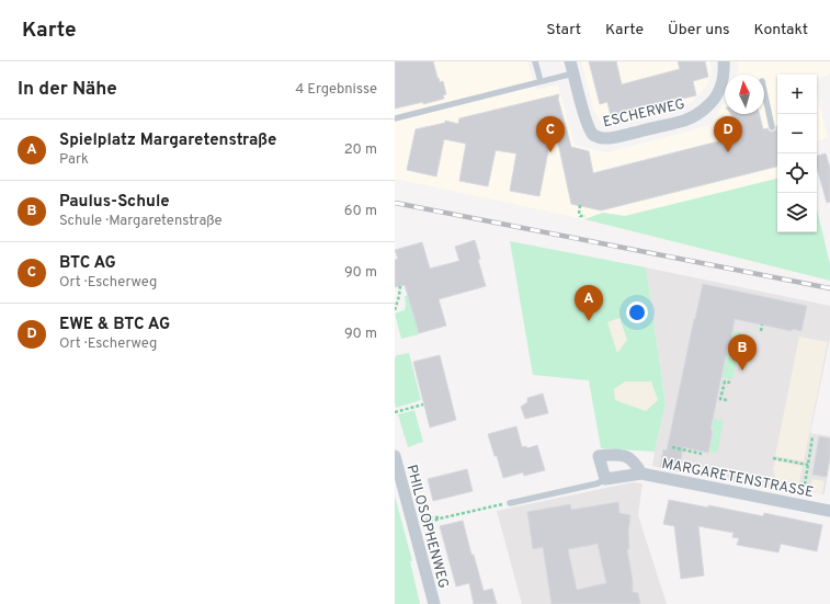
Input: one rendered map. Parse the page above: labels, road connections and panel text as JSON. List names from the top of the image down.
{
  "streets": {
    "street": ["ESCHERWEG", "MARGARETENSTRASSE", "PHILOSOPHENWEG"]
  },
  "north": "top",
  "page": {
    "header": "Karte",
    "nav": [
      "Start",
      "Karte",
      "Über uns",
      "Kontakt"
    ],
    "heading": ["In der Nähe", "4 Ergebnisse"],
    "map_buttons": ["+", "−"],
    "pins": [
      "C",
      "D",
      "A",
      "B"
    ],
    "list": [
      {
        "mark": "A",
        "name": "Spielplatz Margaretenstraße",
        "note": "Park",
        "value": "20 m"
      },
      {
        "mark": "B",
        "name": "Paulus-Schule",
        "note": "Schule · Margaretenstraße",
        "value": "60 m"
      },
      {
        "mark": "C",
        "name": "BTC AG",
        "note": "Ort · Escherweg",
        "value": "90 m"
      },
      {
        "mark": "D",
        "name": "EWE & BTC AG",
        "note": "Ort · Escherweg",
        "value": "90 m"
      }
    ]
  }
}
